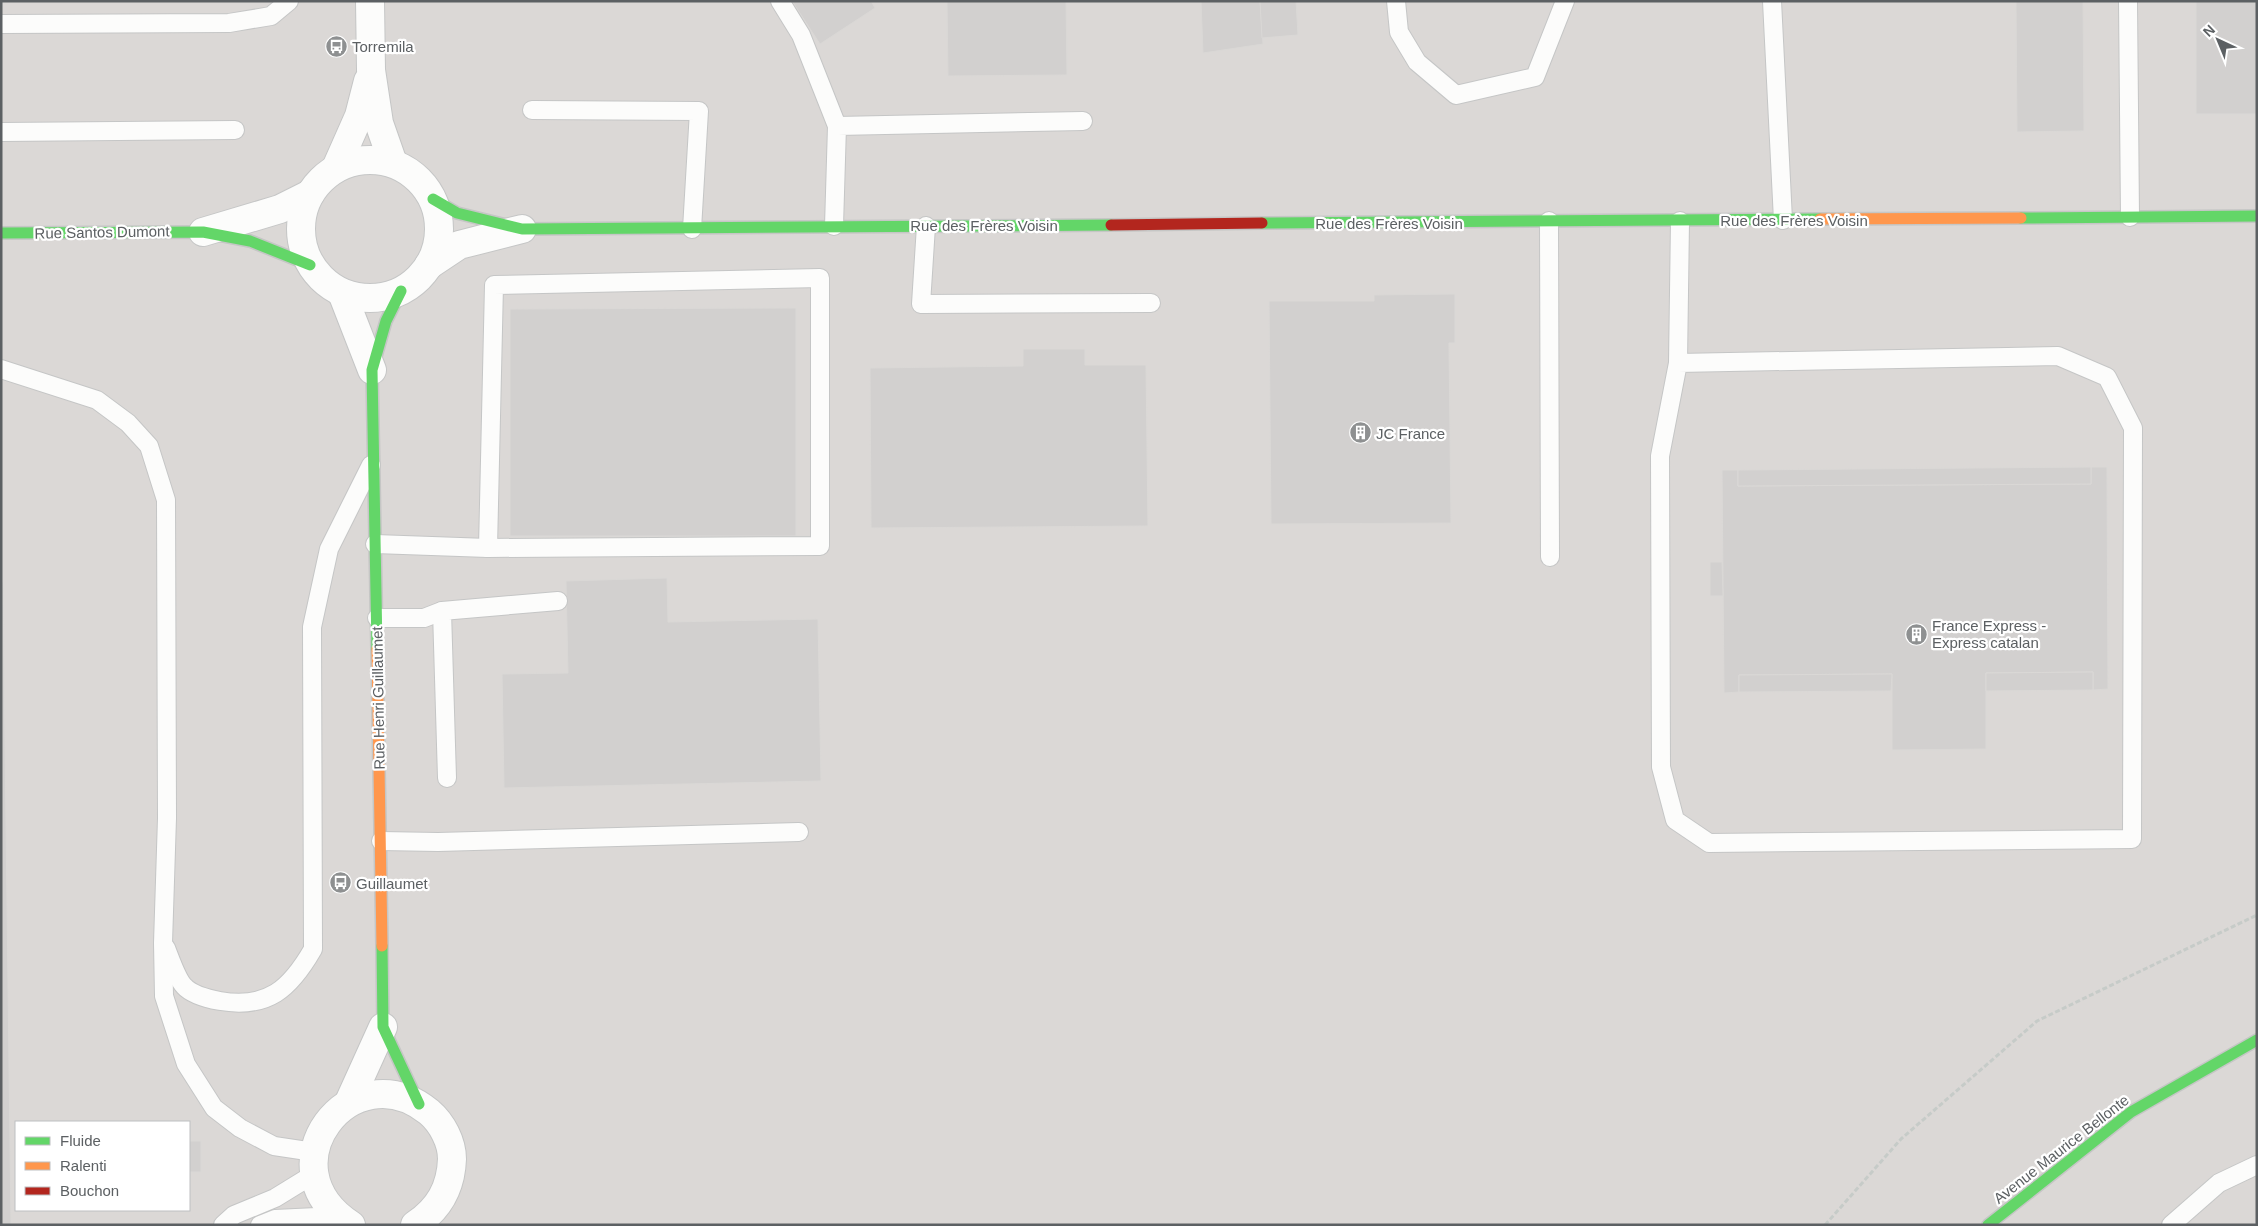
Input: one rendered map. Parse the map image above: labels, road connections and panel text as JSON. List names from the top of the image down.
{
  "streets": {
    "street": [
      "Rue des Frères Voisin",
      "Rue Santos Dumont",
      "Rue Henri Guillaumet",
      "Avenue Maurice Bellonte"
    ]
  },
  "crossings": [
    ["Rue des Frères Voisin", "Rue Santos Dumont"],
    ["Rue des Frères Voisin", "Rue Henri Guillaumet"],
    ["Rue Santos Dumont", "Rue Henri Guillaumet"]
  ],
  "places": {
    "bus stop": ["Torremila", "Guillaumet"],
    "building": ["JC France", "France Express - Express catalan"]
  },
  "legend": ["Fluide", "Ralenti", "Bouchon"],
  "north": "top left"
}
